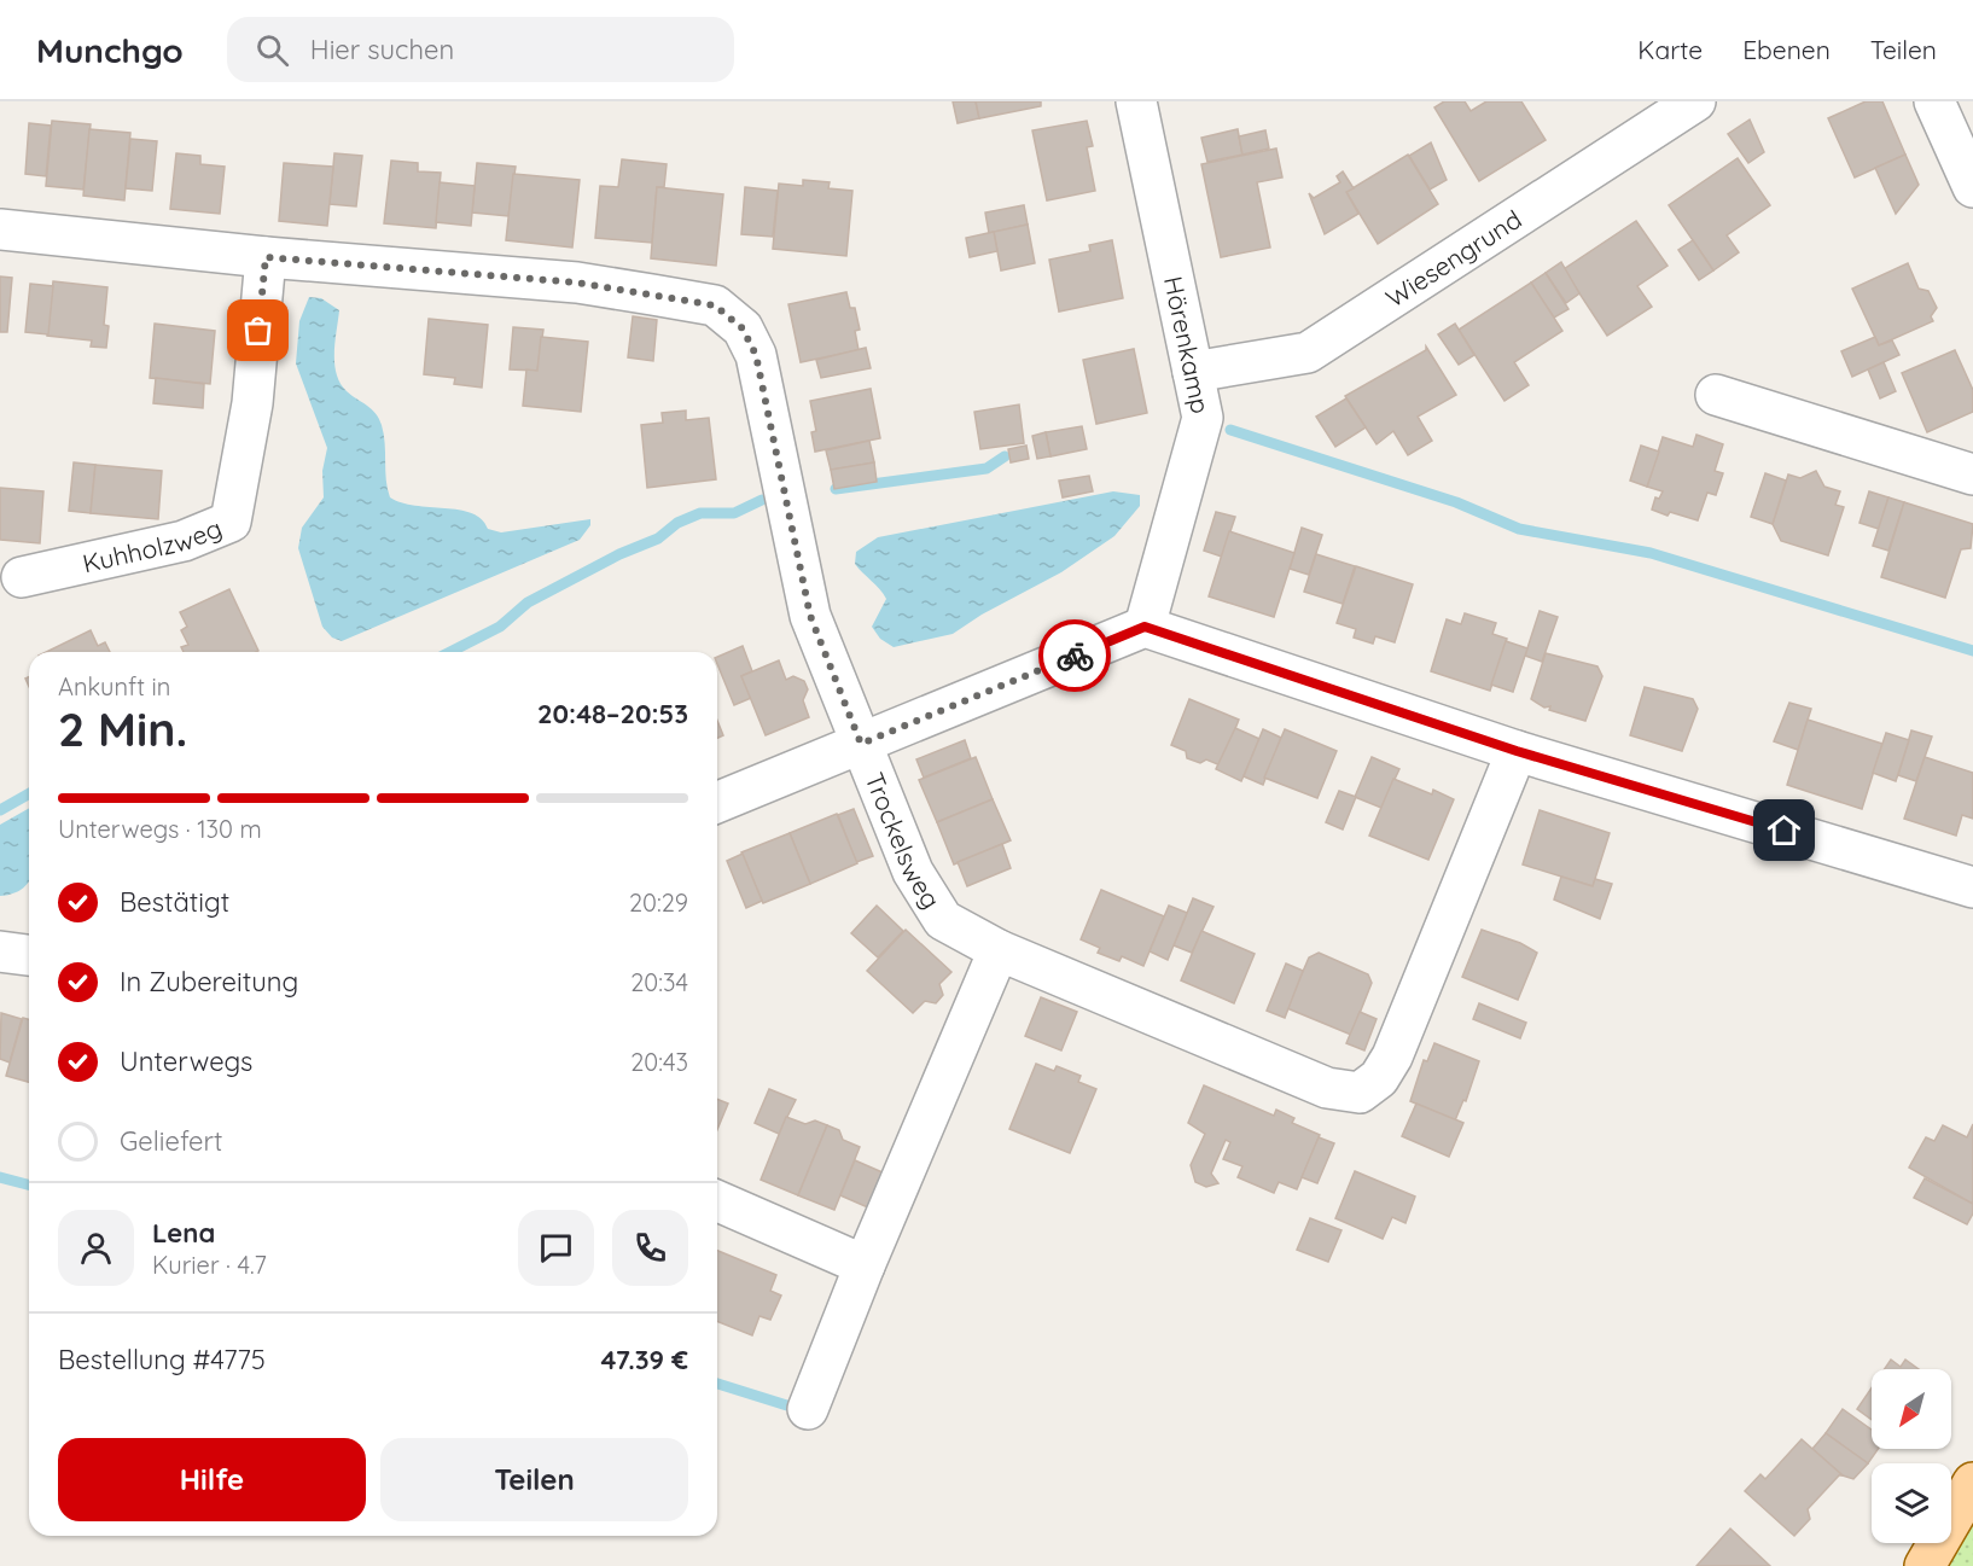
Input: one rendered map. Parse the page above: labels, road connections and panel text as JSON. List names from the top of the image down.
{
  "streets": {
    "street": [
      "Wiesengrund",
      "Hörenkamp",
      "Kuhholzweg",
      "Trockelsweg"
    ]
  },
  "crossings": [
    ["Wiesengrund", "Hörenkamp"],
    ["Hörenkamp", "Trockelsweg"]
  ],
  "north": "bottom left",
  "page": {
    "header": "Munchgo",
    "search": "Hier suchen",
    "nav": ["Karte", "Ebenen", "Teilen"],
    "heading": ["2 Min.", "Ankunft in", "20:48–20:53"],
    "panel": [
      "Lena",
      "Kurier · 4.7",
      "Bestellung #4775",
      "47.39 €"
    ],
    "bar": "Unterwegs · 130 m",
    "list": [
      ["Bestätigt", "20:29"],
      ["In Zubereitung", "20:34"],
      ["Unterwegs", "20:43"],
      "Geliefert"
    ],
    "buttons": ["Hilfe", "Teilen"]
  }
}
